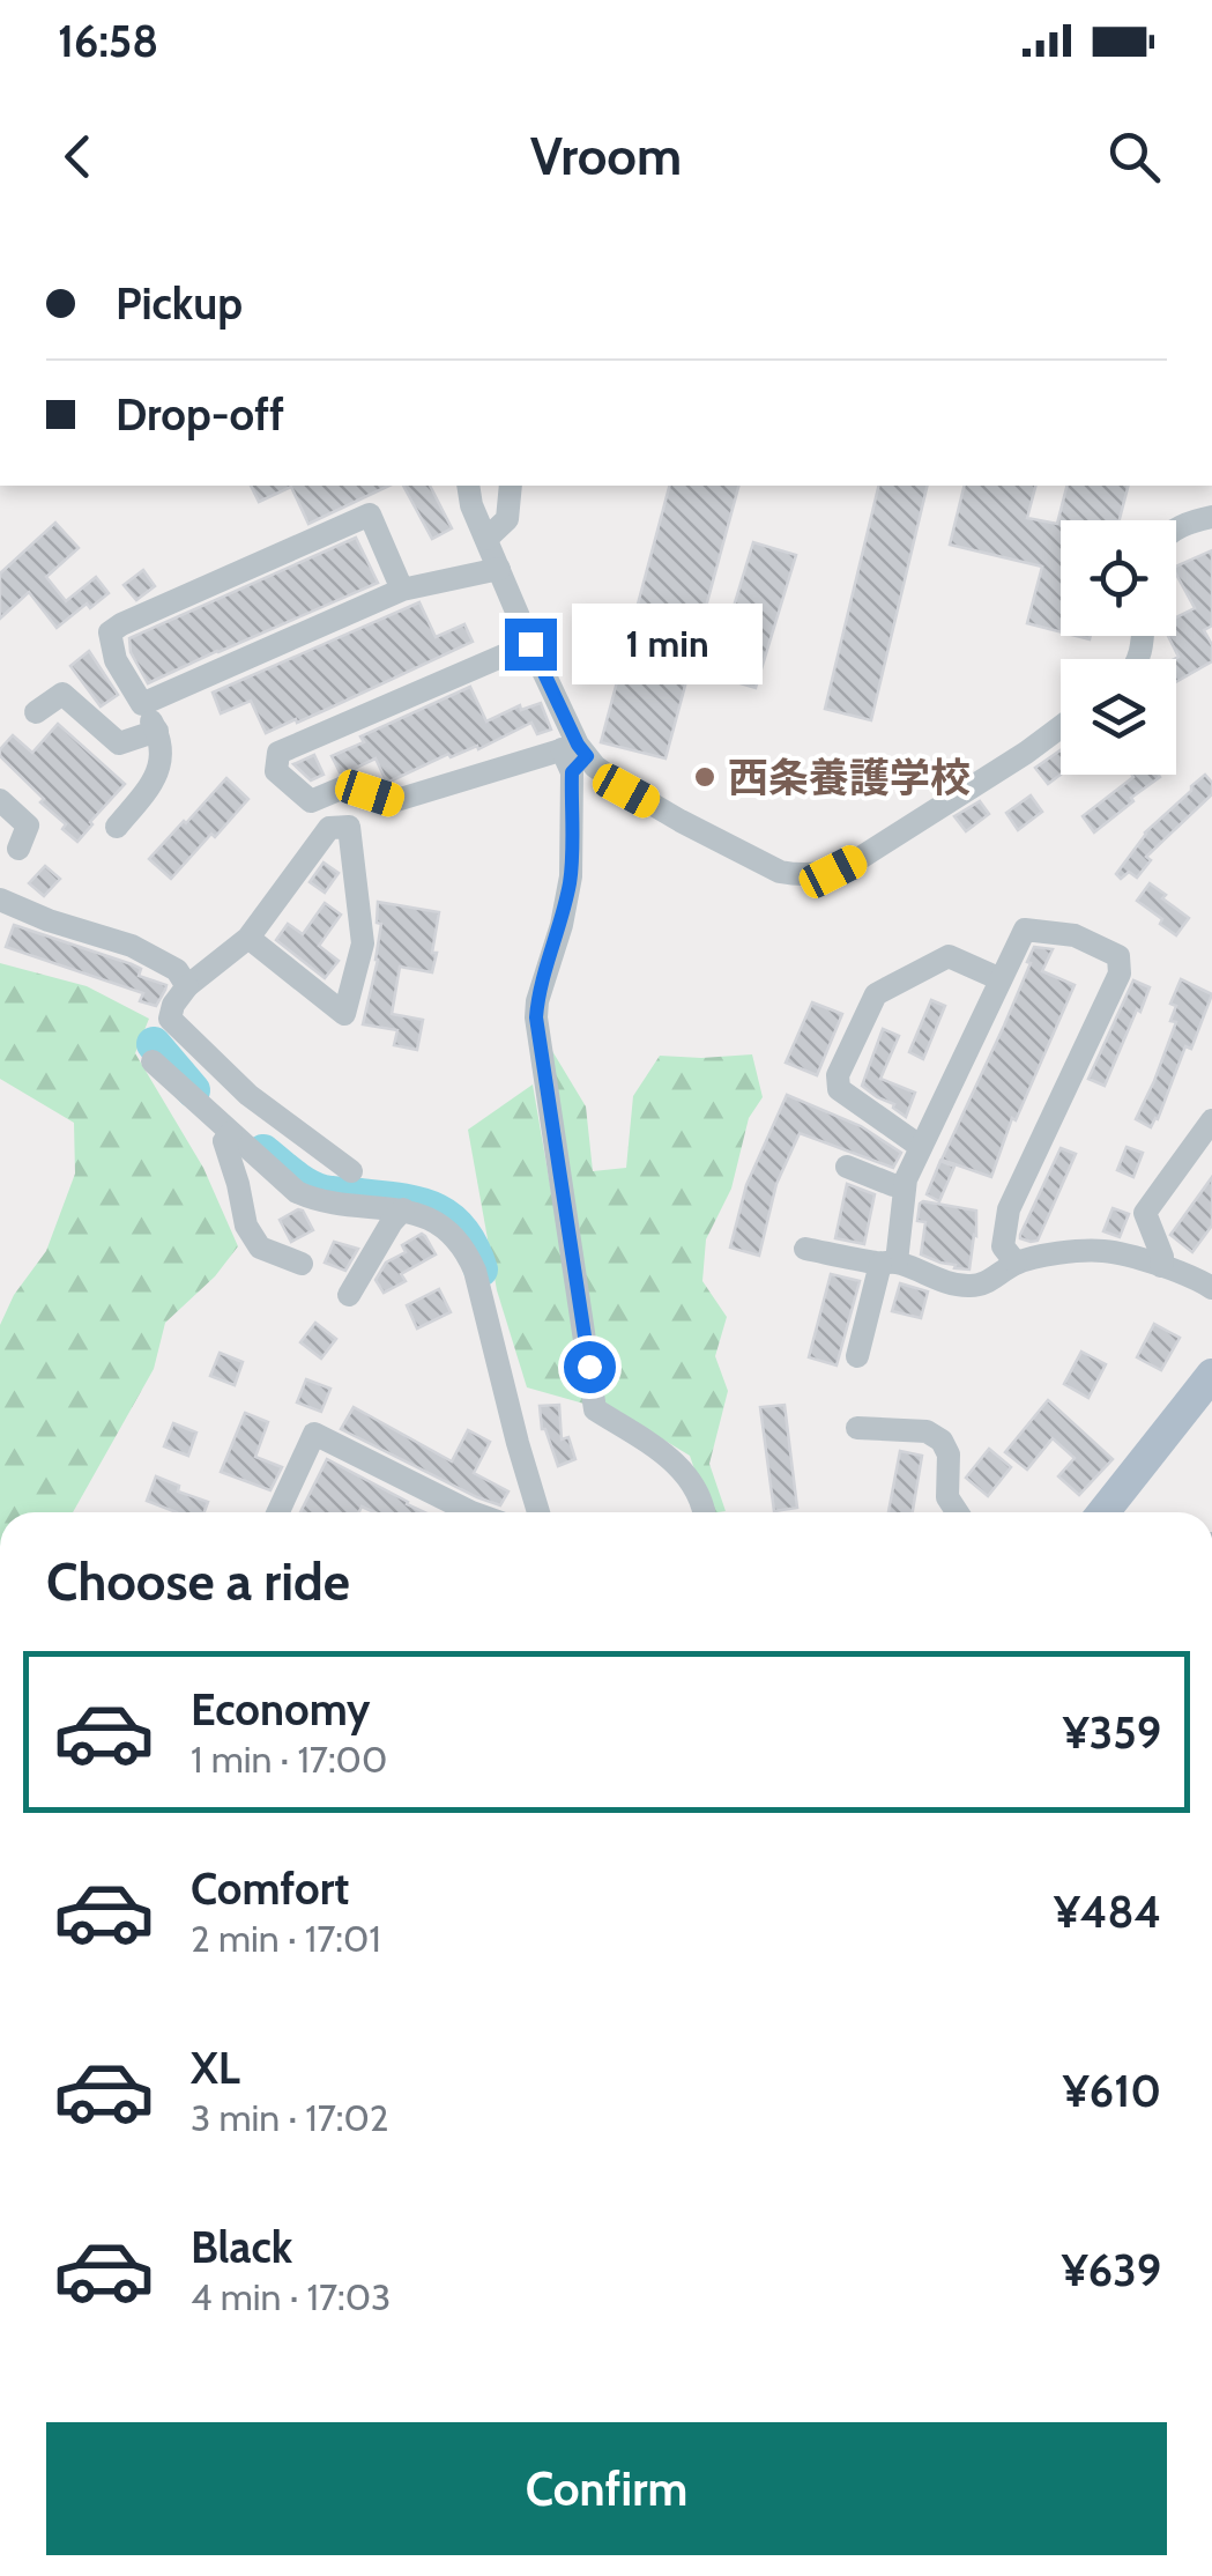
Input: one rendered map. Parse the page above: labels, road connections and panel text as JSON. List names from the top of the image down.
{
  "places": ["西条養護学校"],
  "page": {
    "status": "16:58",
    "header": "Vroom",
    "banner": ["Pickup", "Drop-off"],
    "bubble": "1 min",
    "heading": "Choose a ride",
    "list": [
      {
        "name": "Economy",
        "note": "1 min · 17:00",
        "value": "¥359"
      },
      {
        "name": "Comfort",
        "note": "2 min · 17:01",
        "value": "¥484"
      },
      {
        "name": "XL",
        "note": "3 min · 17:02",
        "value": "¥610"
      },
      {
        "name": "Black",
        "note": "4 min · 17:03",
        "value": "¥639"
      }
    ],
    "buttons": "Confirm"
  }
}
